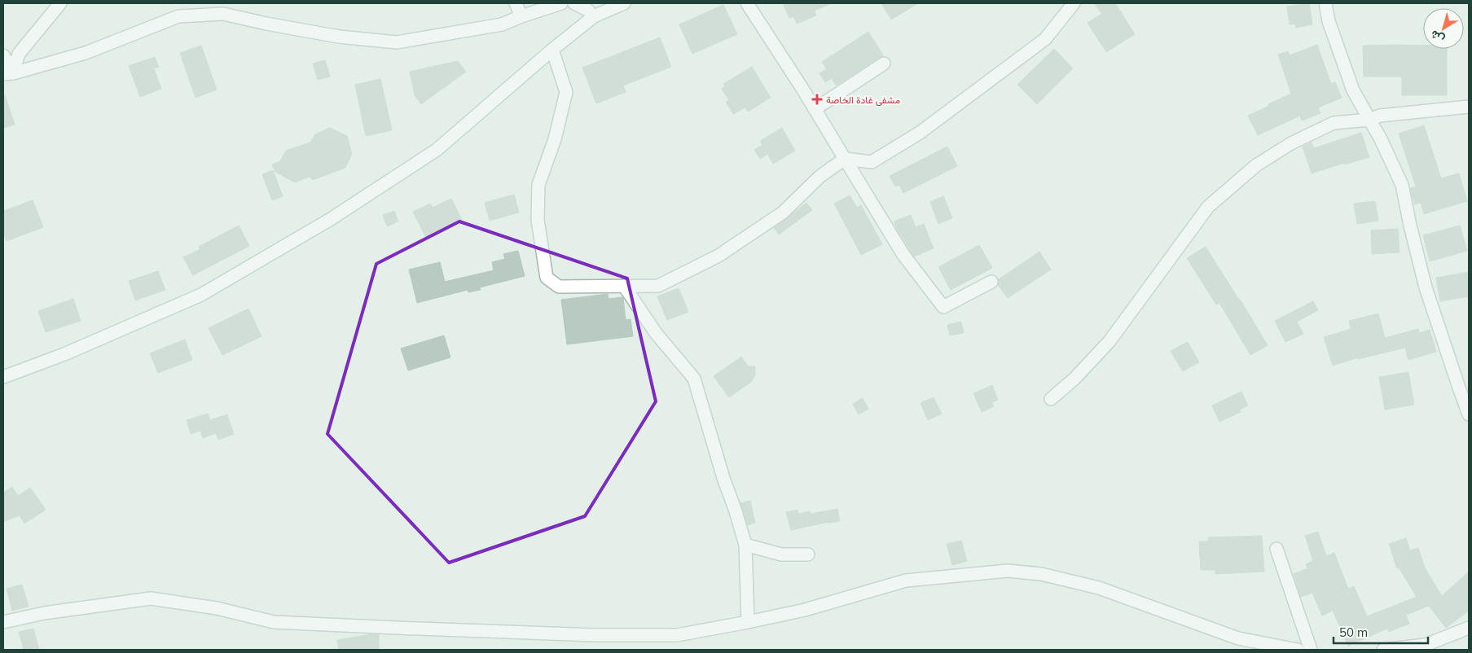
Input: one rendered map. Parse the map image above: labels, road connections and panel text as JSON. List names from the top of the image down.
{
  "places": {
    "health": ["مشفى غادة الخاصة"]
  },
  "scale_bar": "50 m",
  "north": "bottom left"
}
